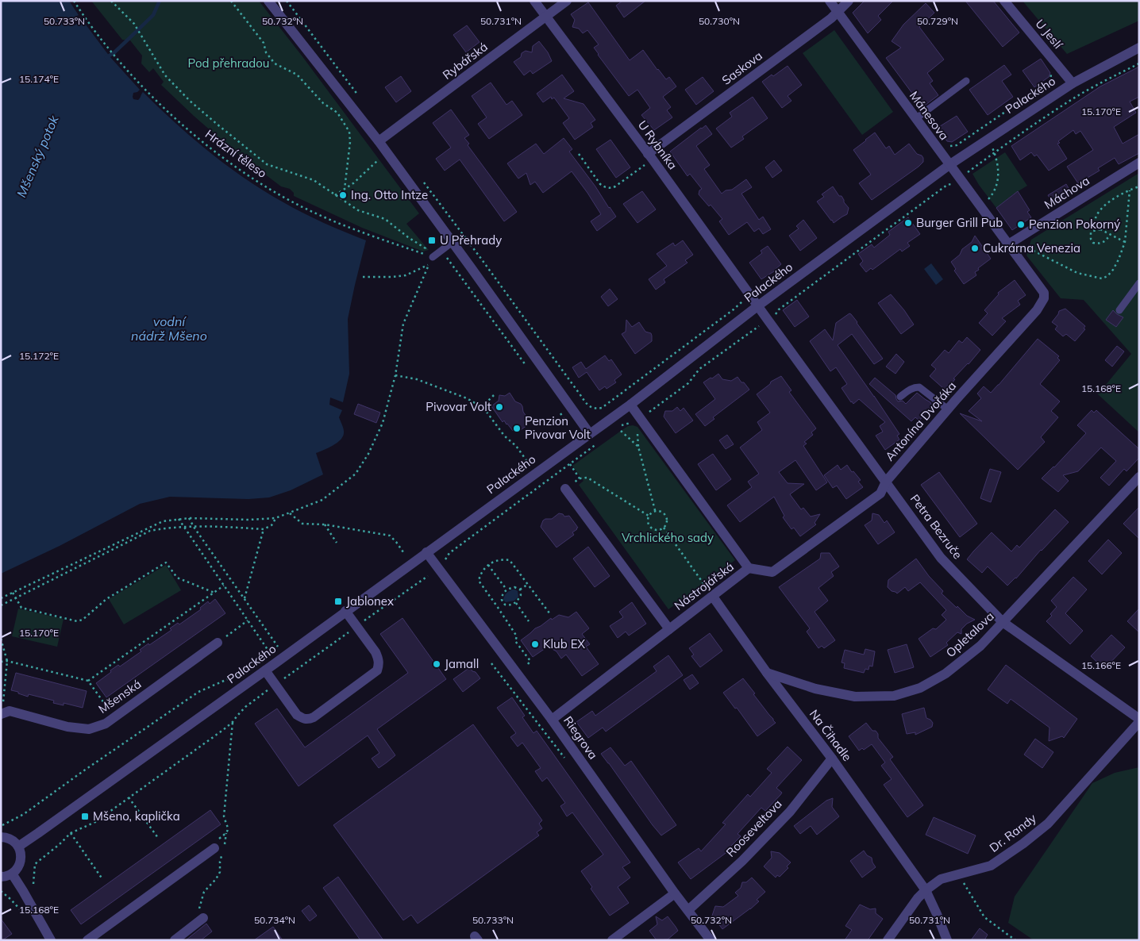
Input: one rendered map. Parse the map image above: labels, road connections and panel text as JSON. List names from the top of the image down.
{
  "streets": {
    "street": [
      "U Jeslí",
      "Rybářská",
      "Saskova",
      "Palackého",
      "Mánesova",
      "U Rybníka",
      "Máchova",
      "Antonína Dvořáka",
      "Petra Bezruče",
      "Nástrojářská",
      "Opletalova",
      "Mšenská",
      "Na Čihadle",
      "Riegrova",
      "Rooseveltova",
      "Dr. Randy"
    ],
    "path": ["Hrázní těleso"]
  },
  "crossings": [
    ["U Jeslí", "Palackého"],
    ["Rybářská", "U Rybníka"],
    ["Saskova", "Mánesova"],
    ["Saskova", "U Rybníka"],
    ["Palackého", "Mánesova"],
    ["Palackého", "U Rybníka"],
    ["Palackého", "Petra Bezruče"],
    ["Palackého", "Nástrojářská"],
    ["Palackého", "Riegrova"],
    ["Mánesova", "Máchova"],
    ["Mánesova", "Antonína Dvořáka"],
    ["U Rybníka", "Petra Bezruče"],
    ["Máchova", "Antonína Dvořáka"],
    ["Antonína Dvořáka", "Petra Bezruče"],
    ["Antonína Dvořáka", "Nástrojářská"],
    ["Petra Bezruče", "Opletalova"],
    ["Nástrojářská", "Na Čihadle"],
    ["Nástrojářská", "Riegrova"],
    ["Opletalova", "Na Čihadle"],
    ["Na Čihadle", "Rooseveltova"],
    ["Na Čihadle", "Dr. Randy"],
    ["Riegrova", "Rooseveltova"]
  ],
  "water": ["Mšenský potok", "vodní nádrž Mšeno"],
  "parks": ["Pod přehradou", "Vrchlického sady"],
  "places": {
    "other": [
      "Ing. Otto Intze",
      "Burger Grill Pub",
      "Penzion Pokorný",
      "Cukrárna Venezia",
      "Pivovar Volt",
      "Penzion Pivovar Volt",
      "Klub EX",
      "Jamall"
    ],
    "transit": ["U Přehrady", "Jablonex", "Mšeno, kaplička"]
  },
  "coordinates": [
    "50.733°N",
    "50.732°N",
    "50.731°N",
    "50.730°N",
    "50.729°N",
    "15.174°E",
    "15.170°E",
    "15.172°E",
    "15.168°E",
    "15.166°E",
    "50.734°N"
  ]
}
